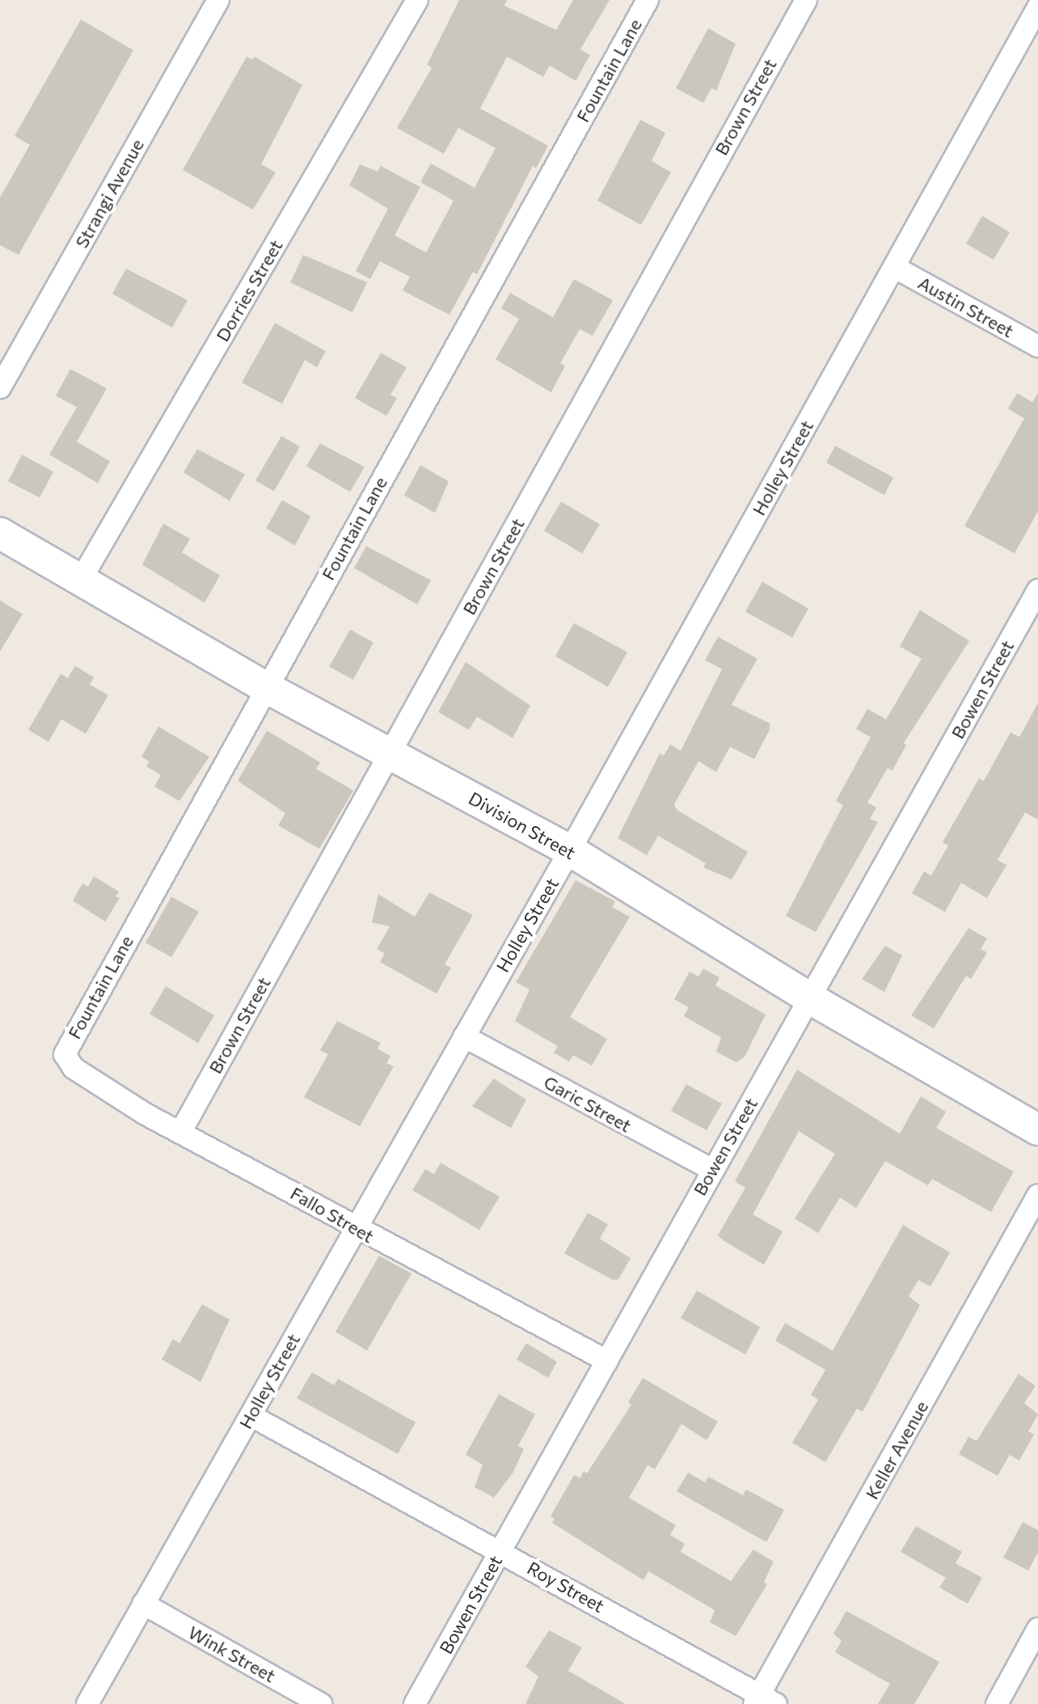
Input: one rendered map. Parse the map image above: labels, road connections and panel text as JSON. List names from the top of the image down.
{
  "streets": {
    "main road": ["Division Street"],
    "street": [
      "Fountain Lane",
      "Brown Street",
      "Strangi Avenue",
      "Dorries Street",
      "Austin Street",
      "Holley Street",
      "Bowen Street",
      "Garic Street",
      "Fallo Street",
      "Keller Avenue",
      "Roy Street",
      "Wink Street"
    ]
  },
  "crossings": [
    ["Fountain Lane", "Division Street"],
    ["Fountain Lane", "Fallo Street"],
    ["Brown Street", "Division Street"],
    ["Brown Street", "Fallo Street"],
    ["Dorries Street", "Division Street"],
    ["Austin Street", "Holley Street"],
    ["Holley Street", "Division Street"],
    ["Holley Street", "Garic Street"],
    ["Holley Street", "Fallo Street"],
    ["Holley Street", "Roy Street"],
    ["Holley Street", "Wink Street"],
    ["Bowen Street", "Division Street"],
    ["Bowen Street", "Garic Street"],
    ["Bowen Street", "Fallo Street"],
    ["Bowen Street", "Roy Street"],
    ["Keller Avenue", "Roy Street"]
  ]
}
